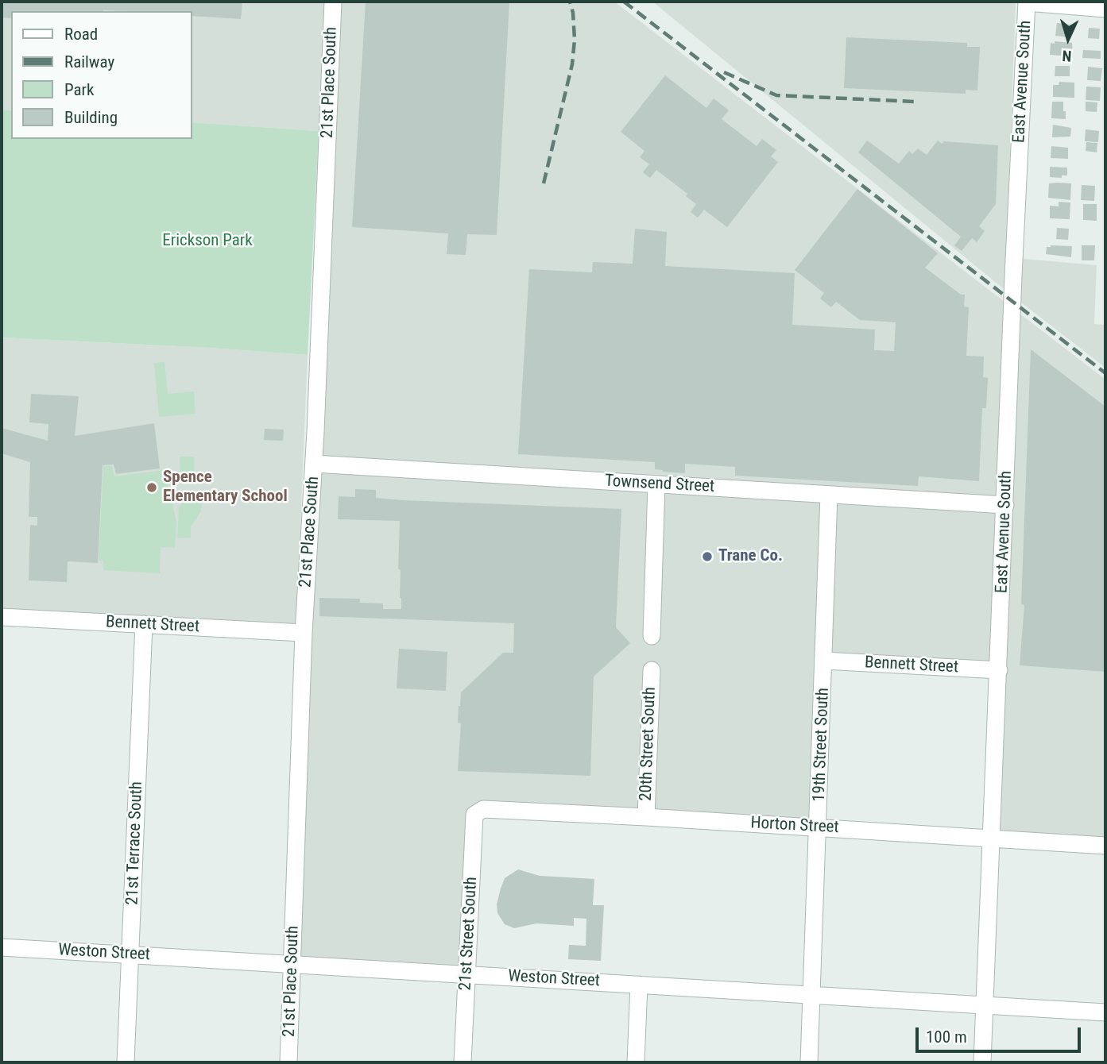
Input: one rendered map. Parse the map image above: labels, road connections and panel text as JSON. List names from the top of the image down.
{
  "streets": {
    "street": [
      "East Avenue South",
      "21st Place South",
      "Townsend Street",
      "Bennett Street",
      "20th Street South",
      "19th Street South",
      "Horton Street",
      "21st Terrace South",
      "21st Street South",
      "Weston Street"
    ]
  },
  "crossings": [
    ["East Avenue South", "Townsend Street"],
    ["East Avenue South", "Bennett Street"],
    ["East Avenue South", "Horton Street"],
    ["East Avenue South", "Weston Street"],
    ["21st Place South", "Townsend Street"],
    ["21st Place South", "Bennett Street"],
    ["21st Place South", "Weston Street"],
    ["Townsend Street", "19th Street South"],
    ["Bennett Street", "19th Street South"],
    ["Bennett Street", "21st Terrace South"],
    ["20th Street South", "Horton Street"],
    ["19th Street South", "Horton Street"],
    ["19th Street South", "Weston Street"],
    ["Horton Street", "21st Street South"],
    ["21st Terrace South", "Weston Street"],
    ["21st Street South", "Weston Street"]
  ],
  "parks": ["Erickson Park"],
  "places": ["Spence Elementary School", "Trane Co."],
  "legend": [
    "Road",
    "Railway",
    "Park",
    "Building"
  ],
  "scale_bar": "100 m",
  "north": "bottom"
}
